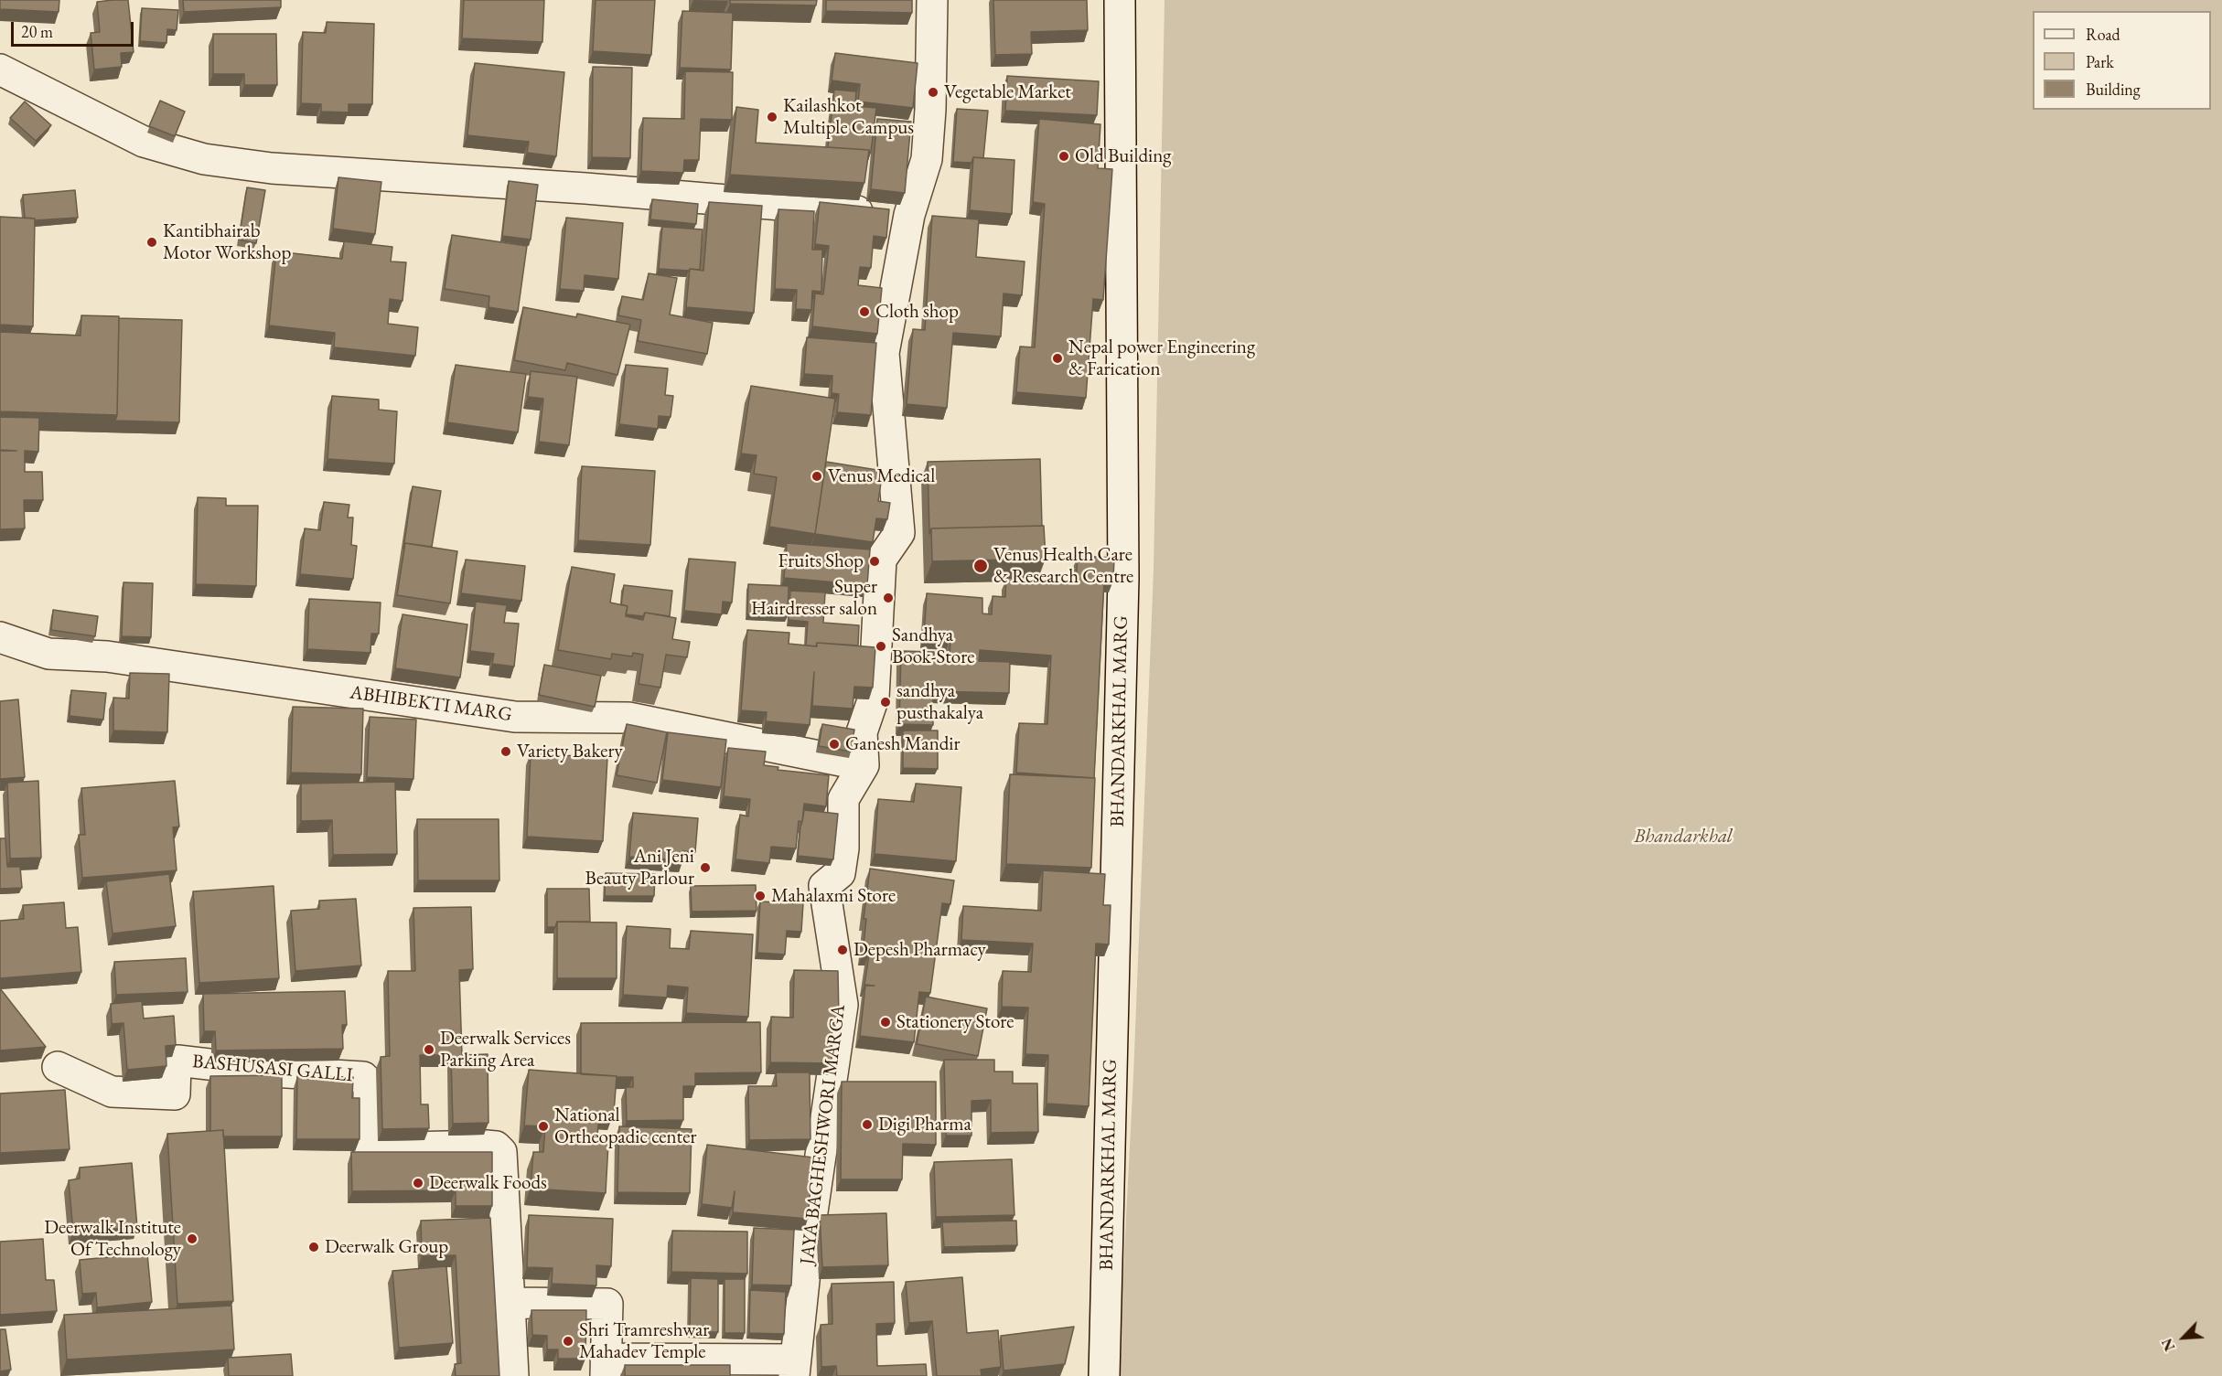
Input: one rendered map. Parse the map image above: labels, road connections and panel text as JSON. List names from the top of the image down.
{
  "streets": {
    "street": [
      "ABHIBEKTI MARG",
      "BHANDARKHAL MARG",
      "BASHUSASI GALLI",
      "JAYA BAGHESHWORI MARGA"
    ]
  },
  "crossings": [
    ["ABHIBEKTI MARG", "JAYA BAGHESHWORI MARGA"]
  ],
  "parks": ["Bhandarkhal"],
  "places": [
    "Vegetable Market",
    "Kailashkot Multiple Campus",
    "Old Building",
    "Kantibhairab Motor Workshop",
    "Cloth shop",
    "Nepal power Engineering & Farication",
    "Venus Medical",
    "Fruits Shop",
    "Venus Health Care & Research Centre",
    "Super Hairdresser salon",
    "Sandhya Book-Store",
    "sandhya pusthakalya",
    "Ganesh Mandir",
    "Variety Bakery",
    "Ani Jeni Beauty Parlour",
    "Mahalaxmi Store",
    "Depesh Pharmacy",
    "Stationery Store",
    "Deerwalk Services Parking Area",
    "Digi Pharma",
    "National Ortheopadic center",
    "Deerwalk Foods",
    "Deerwalk Institute Of Technology",
    "Deerwalk Group",
    "Shri Tramreshwar Mahadev Temple"
  ],
  "legend": ["Road", "Park", "Building"],
  "scale_bar": "20 m",
  "north": "bottom left"
}
